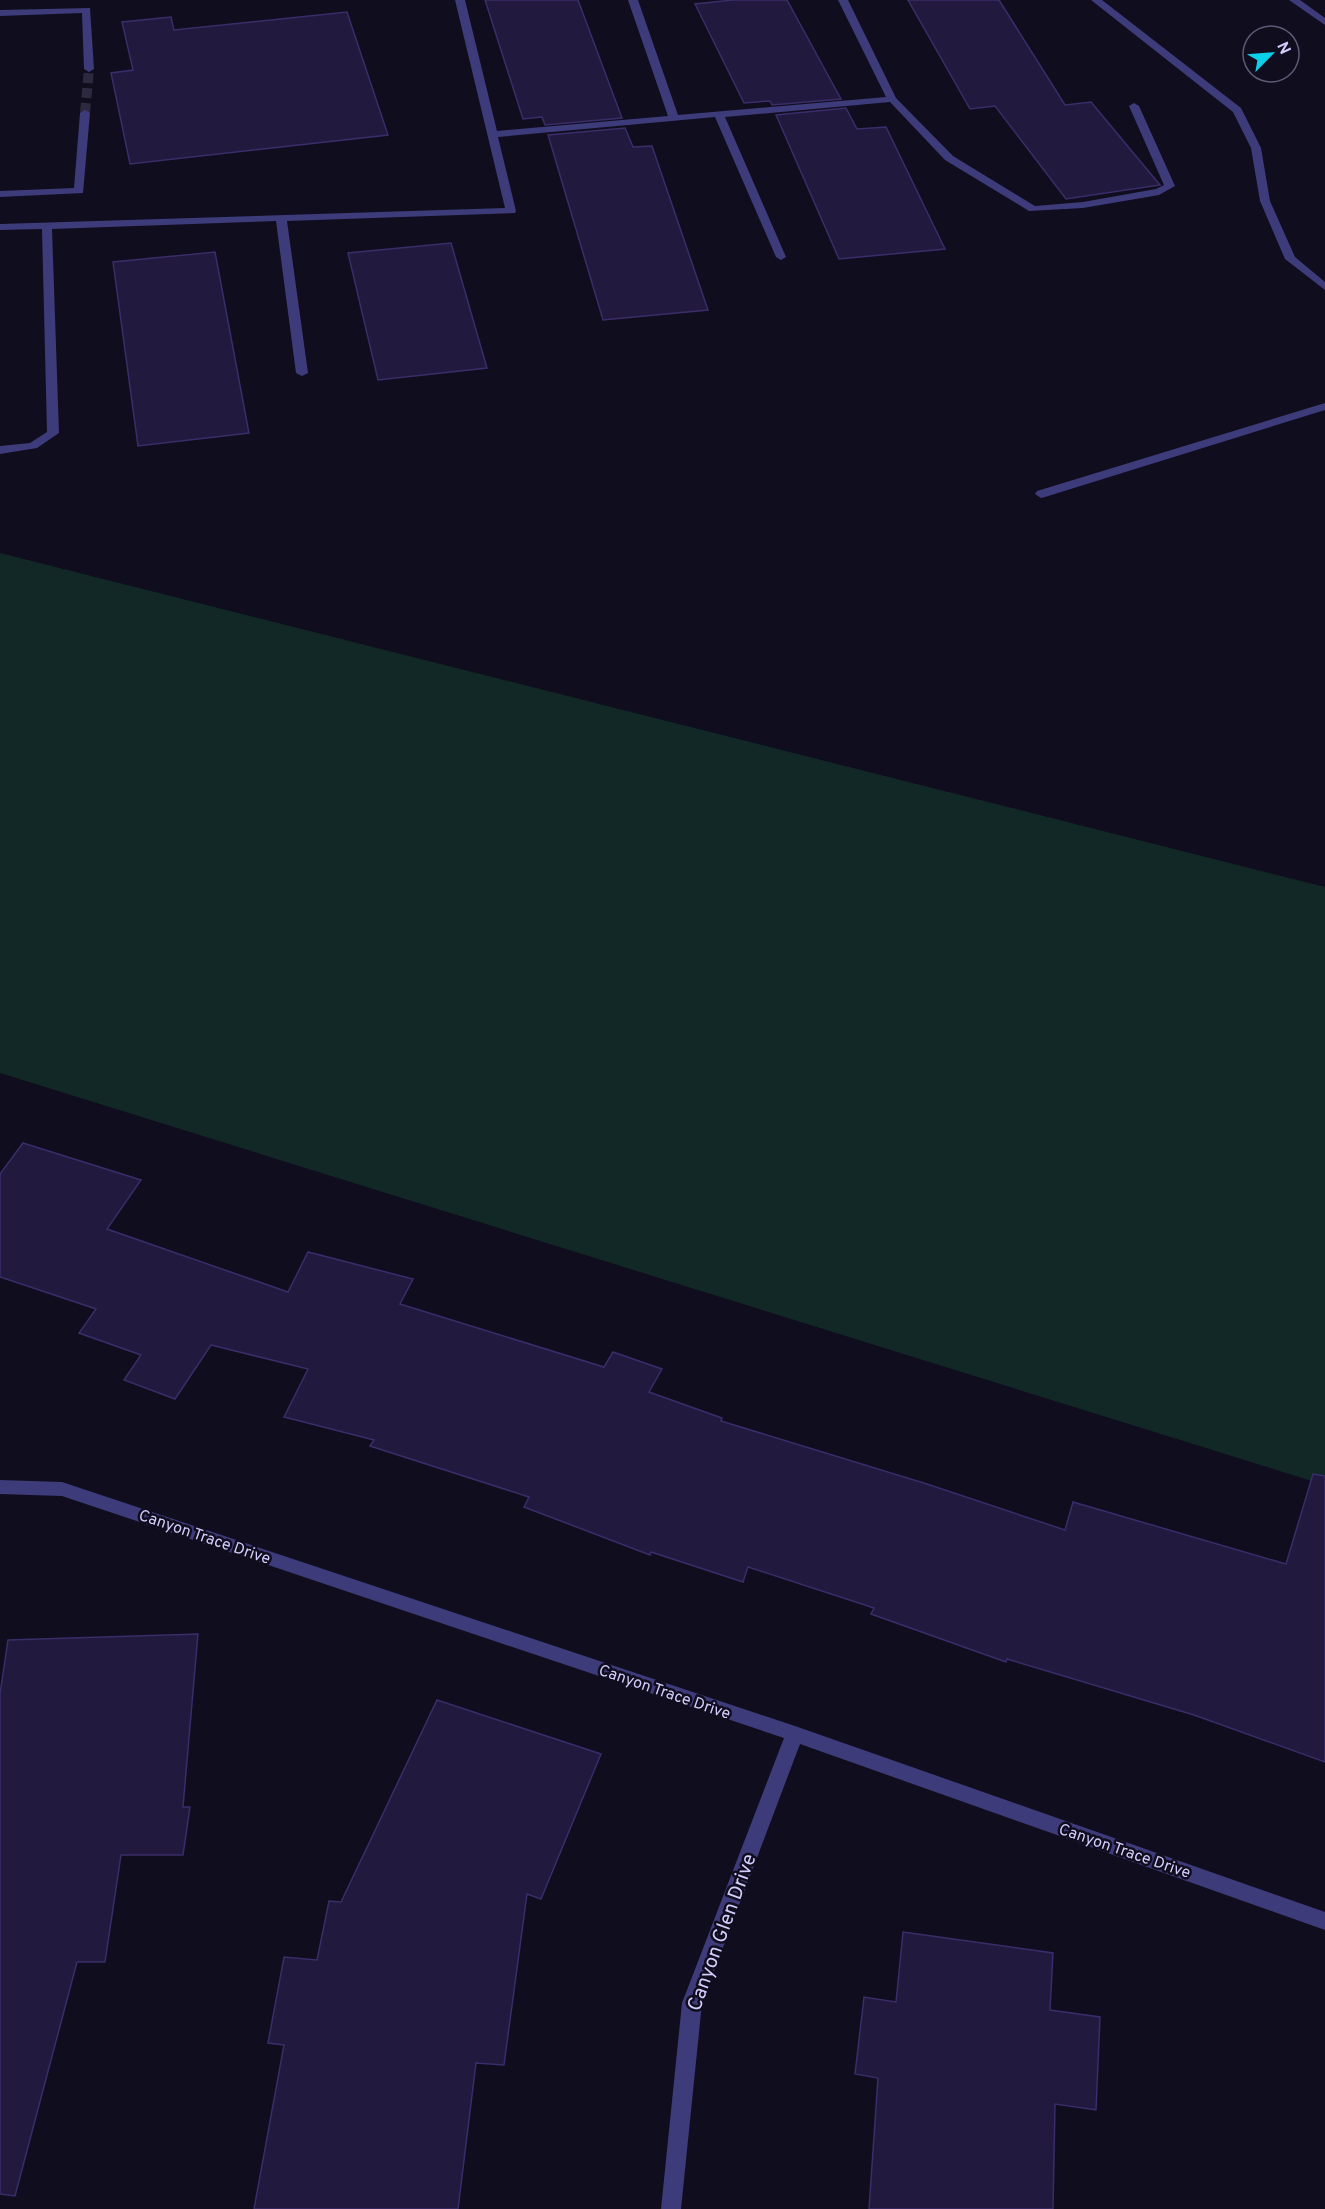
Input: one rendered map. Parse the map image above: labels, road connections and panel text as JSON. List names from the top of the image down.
{
  "streets": {
    "street": ["Canyon Trace Drive", "Canyon Glen Drive"]
  },
  "crossings": [
    ["Canyon Trace Drive", "Canyon Glen Drive"]
  ],
  "north": "top right"
}
